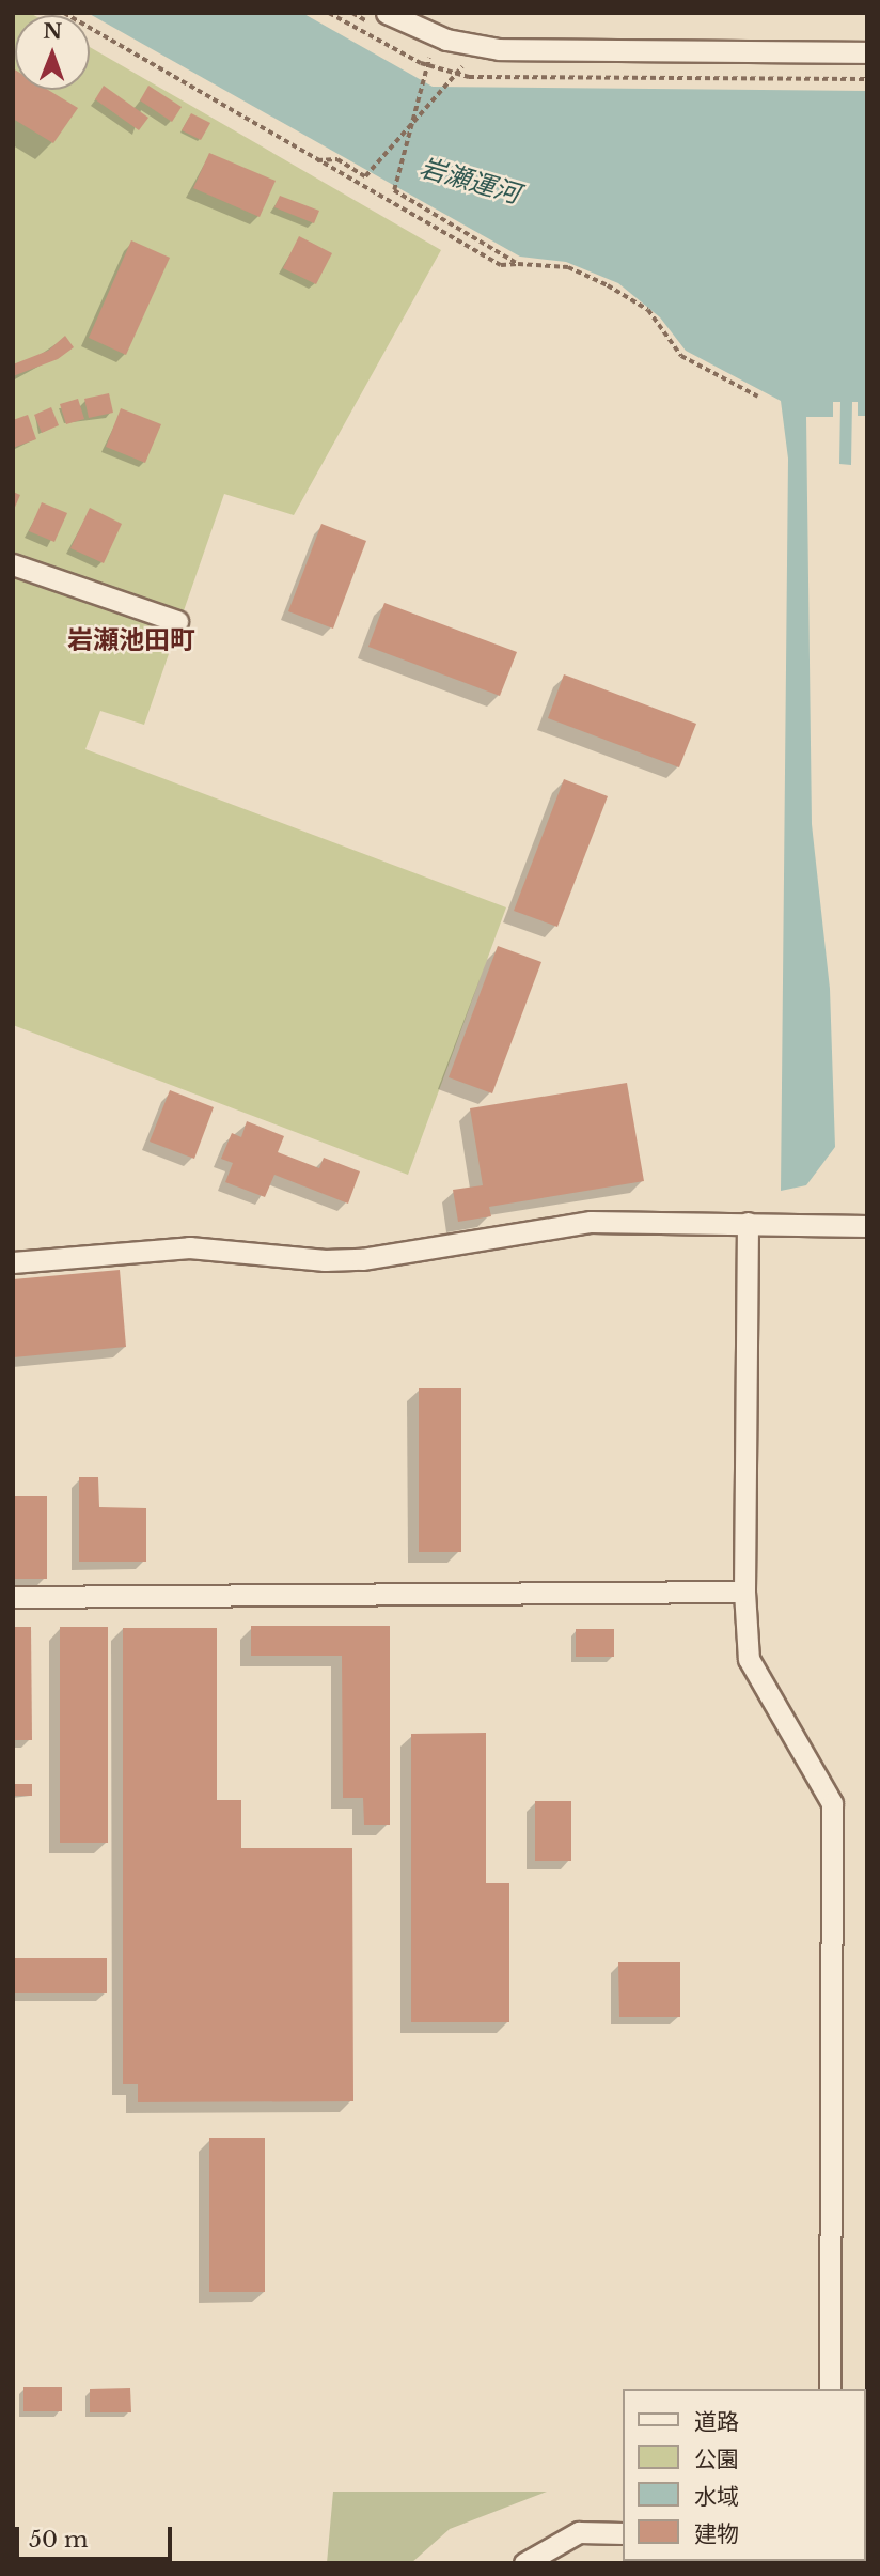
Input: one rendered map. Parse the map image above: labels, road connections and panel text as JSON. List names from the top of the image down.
{
  "districts": ["岩瀬池田町"],
  "water": ["岩瀬運河"],
  "legend": [
    "道路",
    "公園",
    "水域",
    "建物"
  ],
  "scale_bar": "50 m",
  "north": "top"
}
